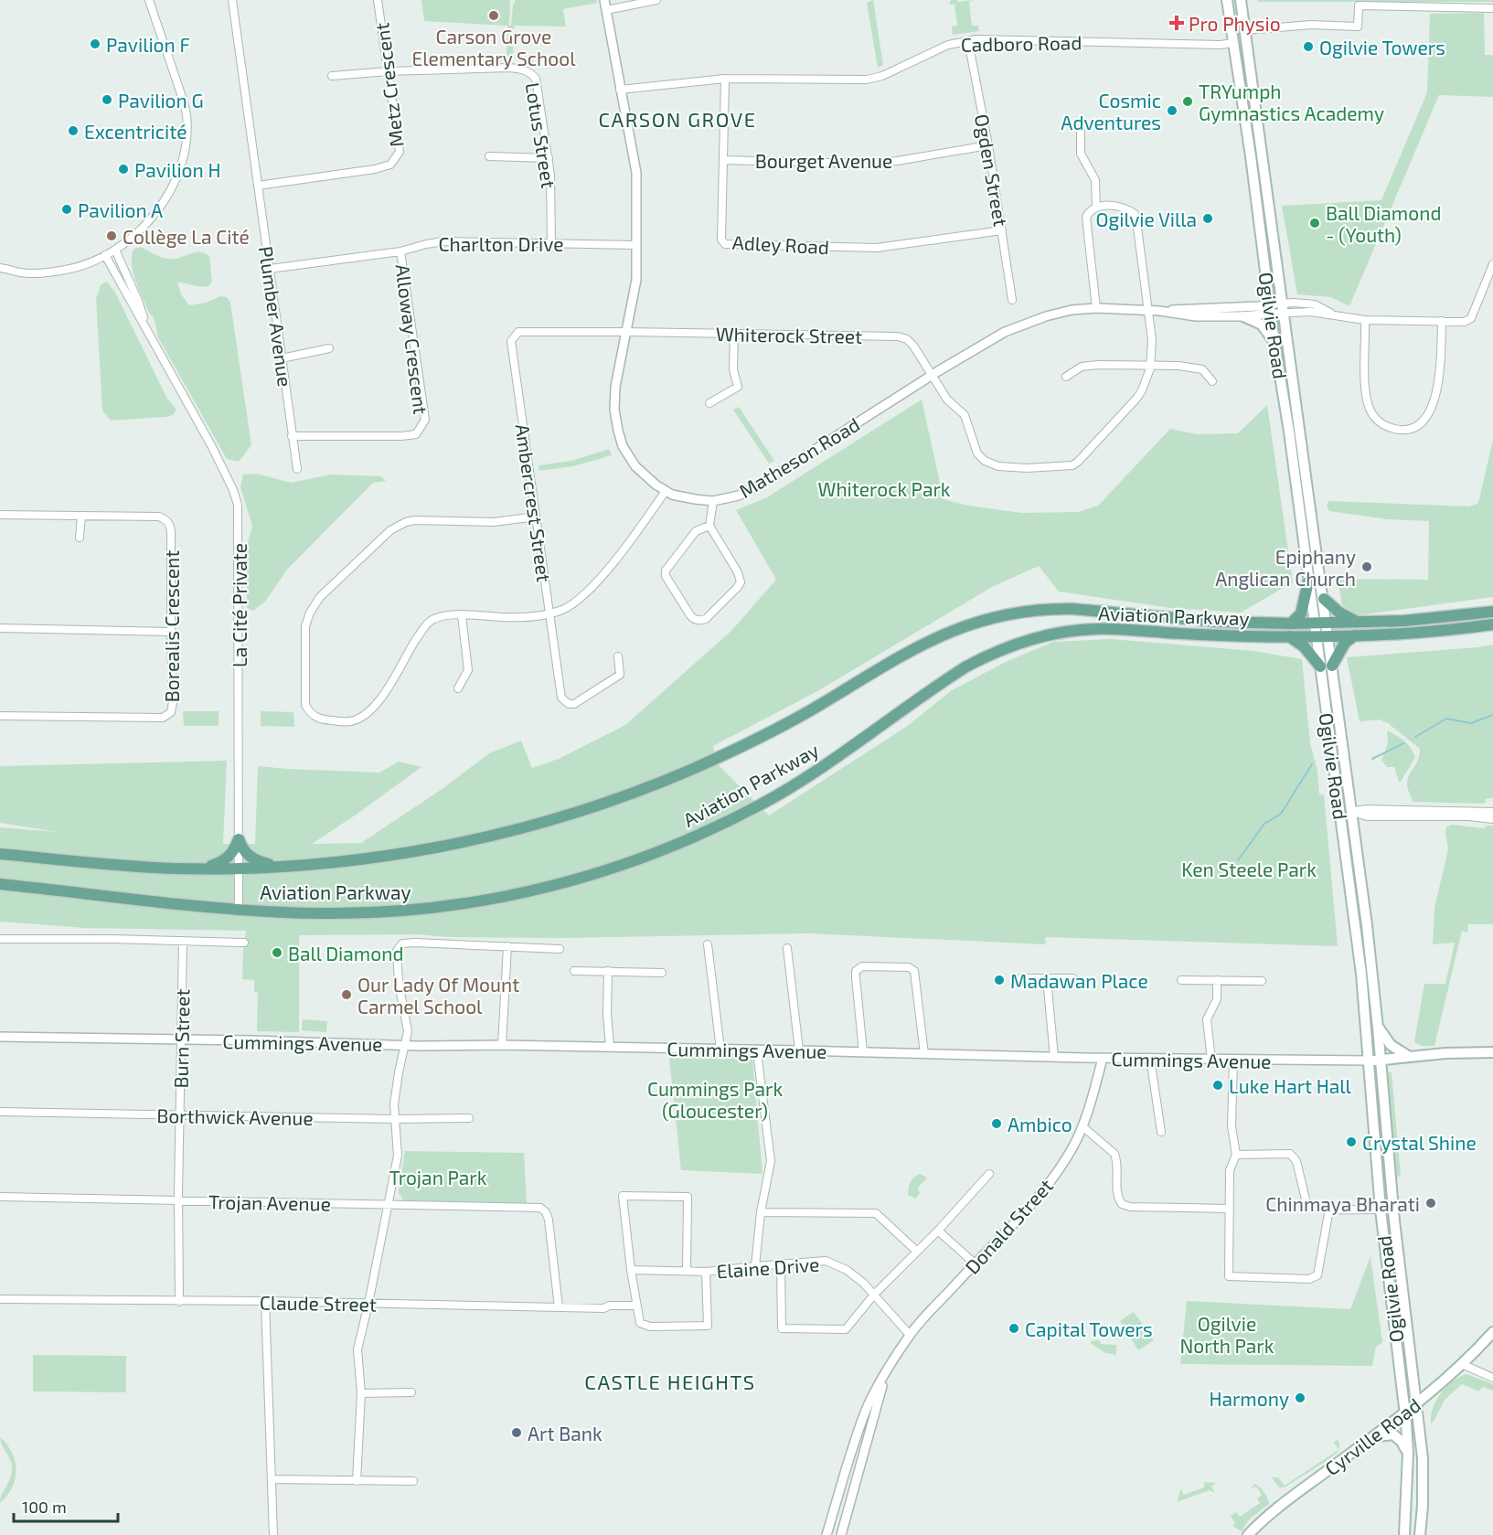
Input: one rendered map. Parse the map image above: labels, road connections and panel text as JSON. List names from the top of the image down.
{
  "streets": {
    "main road": [
      "Ogilvie Road",
      "Aviation Parkway",
      "Cummings Avenue",
      "Cyrville Road"
    ],
    "street": [
      "Cadboro Road",
      "Metz Crescent",
      "Lotus Street",
      "Bourget Avenue",
      "Ogden Street",
      "Charlton Drive",
      "Adley Road",
      "Plumber Avenue",
      "Whiterock Street",
      "Alloway Crescent",
      "Matheson Road",
      "Ambercrest Street",
      "La Cité Private",
      "Borealis Crescent",
      "Burn Street",
      "Borthwick Avenue",
      "Trojan Avenue",
      "Donald Street",
      "Elaine Drive",
      "Claude Street"
    ]
  },
  "crossings": [
    ["Cadboro Road", "Ogden Street"],
    ["Cadboro Road", "Adley Road"],
    ["Cadboro Road", "Ogilvie Road"],
    ["Cadboro Road", "Matheson Road"],
    ["Metz Crescent", "Lotus Street"],
    ["Metz Crescent", "Plumber Avenue"],
    ["Lotus Street", "Charlton Drive"],
    ["Bourget Avenue", "Ogden Street"],
    ["Bourget Avenue", "Adley Road"],
    ["Ogden Street", "Adley Road"],
    ["Charlton Drive", "Plumber Avenue"],
    ["Charlton Drive", "Alloway Crescent"],
    ["Charlton Drive", "Matheson Road"],
    ["Plumber Avenue", "Alloway Crescent"],
    ["Ogilvie Road", "Matheson Road"],
    ["Ogilvie Road", "Aviation Parkway"],
    ["Ogilvie Road", "Cummings Avenue"],
    ["Ogilvie Road", "Cyrville Road"],
    ["Whiterock Street", "Matheson Road"],
    ["Whiterock Street", "Ambercrest Street"],
    ["Matheson Road", "Ambercrest Street"],
    ["La Cité Private", "Aviation Parkway"],
    ["Burn Street", "Cummings Avenue"],
    ["Burn Street", "Borthwick Avenue"],
    ["Burn Street", "Trojan Avenue"],
    ["Burn Street", "Claude Street"],
    ["Cummings Avenue", "Donald Street"],
    ["Trojan Avenue", "Claude Street"],
    ["Donald Street", "Elaine Drive"]
  ],
  "districts": ["CARSON GROVE", "CASTLE HEIGHTS"],
  "parks": [
    "Whiterock Park",
    "Ken Steele Park",
    "Cummings Park (Gloucester)",
    "Trojan Park",
    "Ogilvie North Park"
  ],
  "places": {
    "other": [
      "Carson Grove Elementary School",
      "Pavilion F",
      "Ogilvie Towers",
      "Pavilion G",
      "TRYumph Gymnastics Academy",
      "Cosmic Adventures",
      "Excentricité",
      "Pavilion H",
      "Pavilion A",
      "Ogilvie Villa",
      "Ball Diamond - (Youth)",
      "Collège La Cité",
      "Epiphany Anglican Church",
      "Ball Diamond",
      "Madawan Place",
      "Our Lady Of Mount Carmel School",
      "Luke Hart Hall",
      "Ambico",
      "Crystal Shine",
      "Chinmaya Bharati",
      "Capital Towers",
      "Harmony",
      "Art Bank"
    ],
    "health": ["Pro Physio"]
  },
  "scale_bar": "100 m"
}
